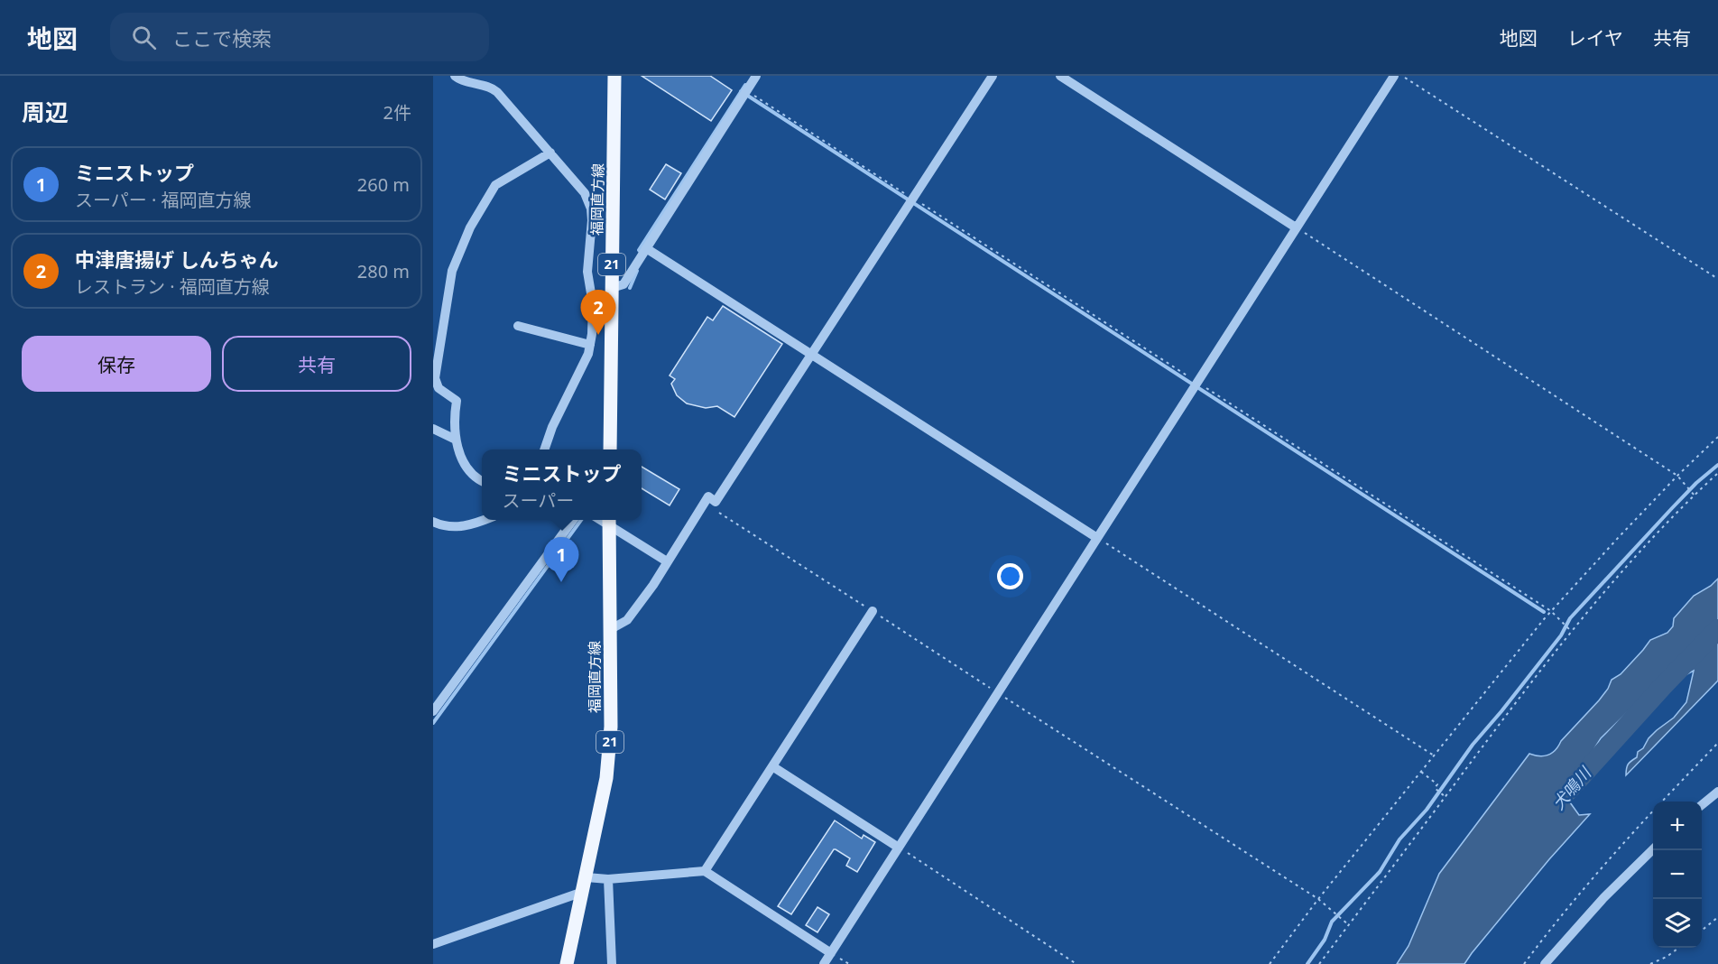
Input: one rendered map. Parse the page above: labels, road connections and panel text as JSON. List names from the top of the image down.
{
  "streets": {
    "main road": ["福岡直方線", "21"]
  },
  "water": ["犬鳴川"],
  "page": {
    "header": "地図",
    "search": "ここで検索",
    "nav": ["地図", "レイヤ", "共有"],
    "heading": ["周辺", "2件"],
    "list": [
      {
        "mark": "1",
        "name": "ミニストップ",
        "note": "スーパー · 福岡直方線",
        "value": "260 m"
      },
      {
        "mark": "2",
        "name": "中津唐揚げ しんちゃん",
        "note": "レストラン · 福岡直方線",
        "value": "280 m"
      }
    ],
    "pins": ["2", "1"],
    "buttons": ["保存", "共有"],
    "popup": ["ミニストップ", "スーパー"],
    "map_buttons": ["+", "−"]
  }
}
